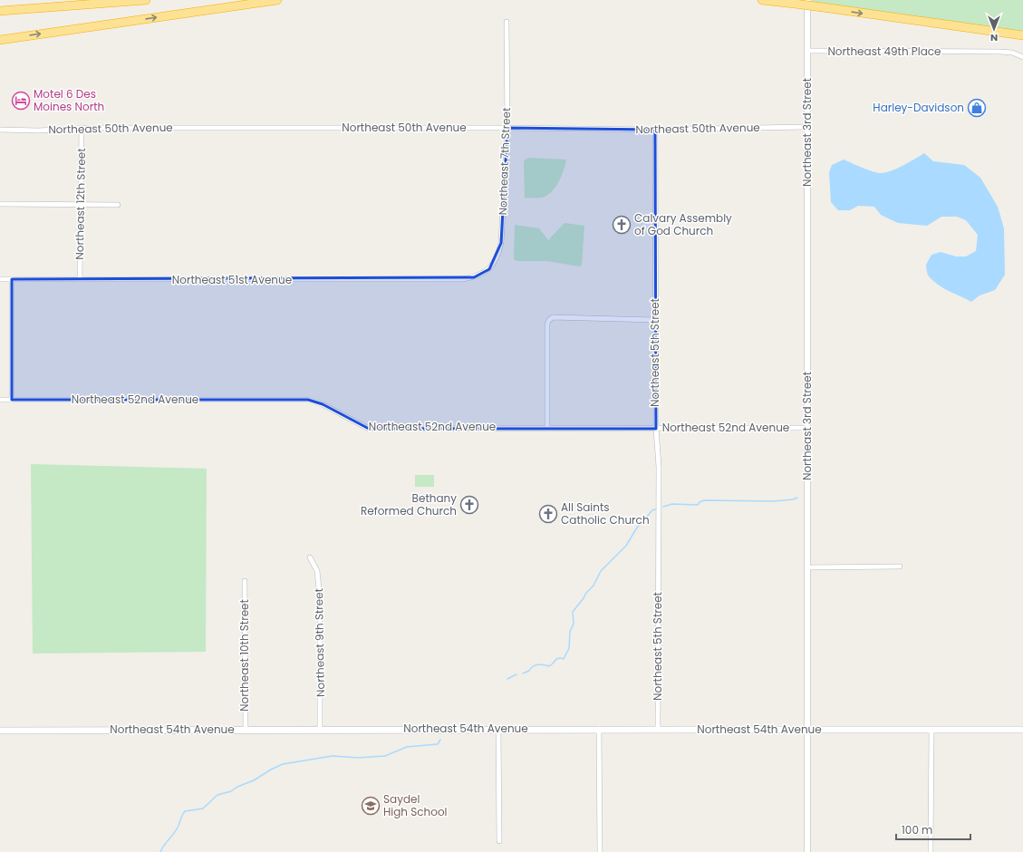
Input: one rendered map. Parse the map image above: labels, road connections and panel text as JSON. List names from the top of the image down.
{
  "streets": {
    "main road": ["Northeast 54th Avenue"],
    "street": [
      "Northeast 49th Place",
      "Northeast 50th Avenue",
      "Northeast 3rd Street",
      "Northeast 7th Street",
      "Northeast 12th Street",
      "Northeast 51st Avenue",
      "Northeast 5th Street",
      "Northeast 52nd Avenue",
      "Northeast 9th Street",
      "Northeast 10th Street"
    ]
  },
  "crossings": [
    ["Northeast 49th Place", "Northeast 3rd Street"],
    ["Northeast 50th Avenue", "Northeast 3rd Street"],
    ["Northeast 50th Avenue", "Northeast 7th Street"],
    ["Northeast 50th Avenue", "Northeast 12th Street"],
    ["Northeast 50th Avenue", "Northeast 5th Street"],
    ["Northeast 3rd Street", "Northeast 52nd Avenue"],
    ["Northeast 3rd Street", "Northeast 54th Avenue"],
    ["Northeast 7th Street", "Northeast 51st Avenue"],
    ["Northeast 12th Street", "Northeast 51st Avenue"],
    ["Northeast 5th Street", "Northeast 52nd Avenue"],
    ["Northeast 5th Street", "Northeast 54th Avenue"],
    ["Northeast 9th Street", "Northeast 54th Avenue"],
    ["Northeast 10th Street", "Northeast 54th Avenue"]
  ],
  "places": {
    "hotel": ["Motel 6 Des Moines North"],
    "shop": ["Harley-Davidson"],
    "church": ["Calvary Assembly of God Church", "Bethany Reformed Church", "All Saints Catholic Church"],
    "school or university": ["Saydel High School"]
  },
  "scale_bar": "100 m",
  "north": "bottom"
}
